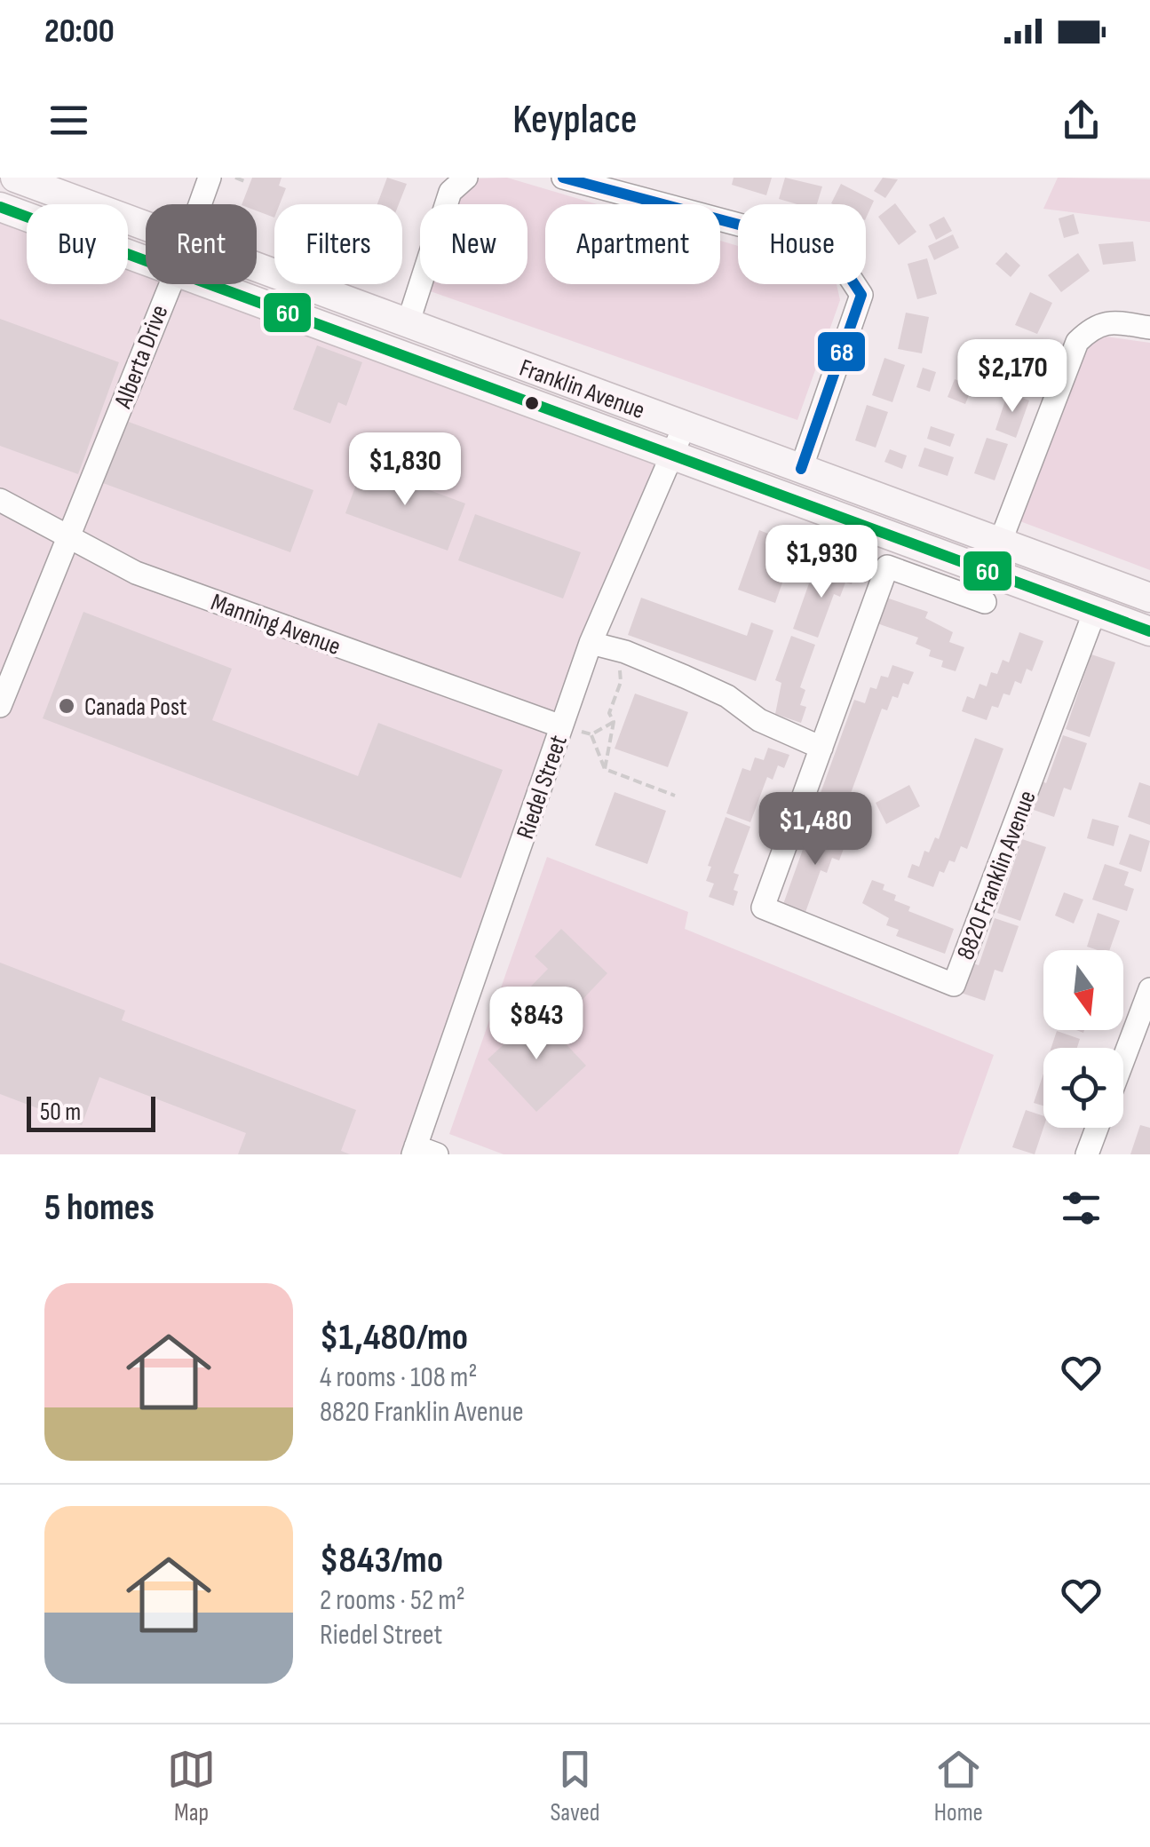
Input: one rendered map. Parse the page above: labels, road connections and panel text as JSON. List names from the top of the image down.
{
  "streets": {
    "main road": ["Franklin Avenue"],
    "street": [
      "Alberta Drive",
      "Manning Avenue",
      "Riedel Street",
      "8820 Franklin Avenue"
    ]
  },
  "crossings": [
    ["Alberta Drive", "Manning Avenue"],
    ["Franklin Avenue", "Riedel Street"],
    ["Franklin Avenue", "8820 Franklin Avenue"],
    ["Manning Avenue", "Riedel Street"]
  ],
  "places": ["Canada Post"],
  "lines": ["transit line 68", "transit line 60"],
  "scale_bar": "50 m",
  "north": "bottom",
  "page": {
    "status": "20:00",
    "header": "Keyplace",
    "chip": [
      "Buy",
      "Rent",
      "Filters",
      "New",
      "Apartment",
      "House"
    ],
    "price": [
      "$2,170",
      "$1,830",
      "$1,930",
      "$1,480",
      "$843"
    ],
    "scale": "50 m",
    "heading": "5 homes",
    "list": [
      {
        "name": "$1,480/mo",
        "note": "4 rooms · 108 m² · 8820 Franklin Avenue"
      },
      {
        "name": "$843/mo",
        "note": "2 rooms · 52 m² · Riedel Street"
      }
    ],
    "tabs": ["Map", "Saved", "Home"]
  }
}
